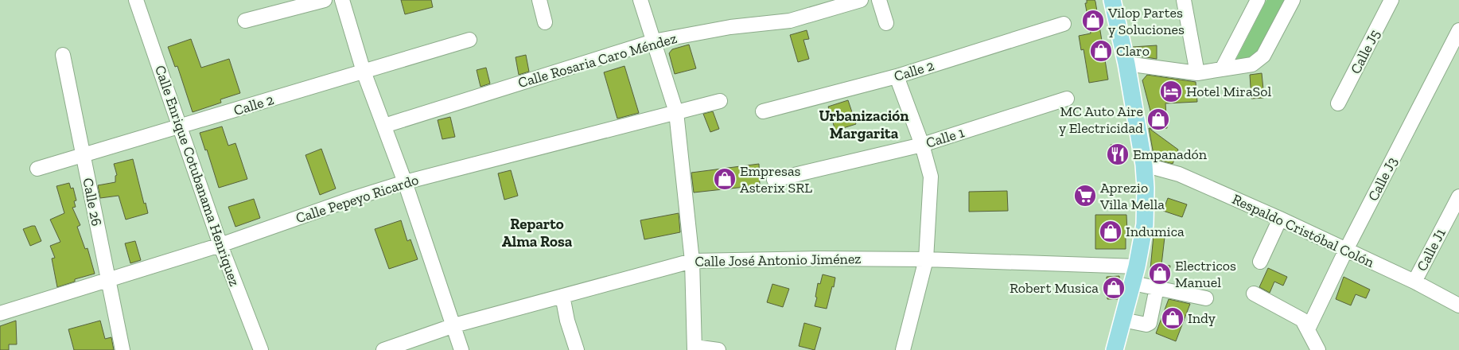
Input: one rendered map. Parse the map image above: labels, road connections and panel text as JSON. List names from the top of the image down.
{
  "streets": {
    "street": [
      "Calle J5",
      "Calle Rosaria Caro Méndez",
      "Calle 2",
      "Calle 1",
      "Calle Enrique Cotubanama Henriquez",
      "Calle J3",
      "Calle Pepeyo Ricardo",
      "Calle 26",
      "Respaldo Cristóbal Colón",
      "Calle J1",
      "Calle José Antonio Jiménez"
    ]
  },
  "crossings": [
    ["Calle 2", "Calle Enrique Cotubanama Henriquez"],
    ["Calle 2", "Calle 26"],
    ["Calle Enrique Cotubanama Henriquez", "Calle Pepeyo Ricardo"],
    ["Calle J3", "Respaldo Cristóbal Colón"],
    ["Calle Pepeyo Ricardo", "Calle 26"],
    ["Respaldo Cristóbal Colón", "Calle J1"]
  ],
  "districts": ["Urbanización Margarita", "Reparto Alma Rosa"],
  "places": {
    "shop": [
      "Vilop Partes y Soluciones",
      "Claro",
      "MC Auto Aire y Electricidad",
      "Empresas Asterix SRL",
      "Indumica",
      "Electricos Manuel",
      "Robert Musica",
      "Indy"
    ],
    "hotel": ["Hotel MiraSol"],
    "restaurant": ["Empanadón"],
    "supermarket": ["Aprezio Villa Mella"]
  }
}
